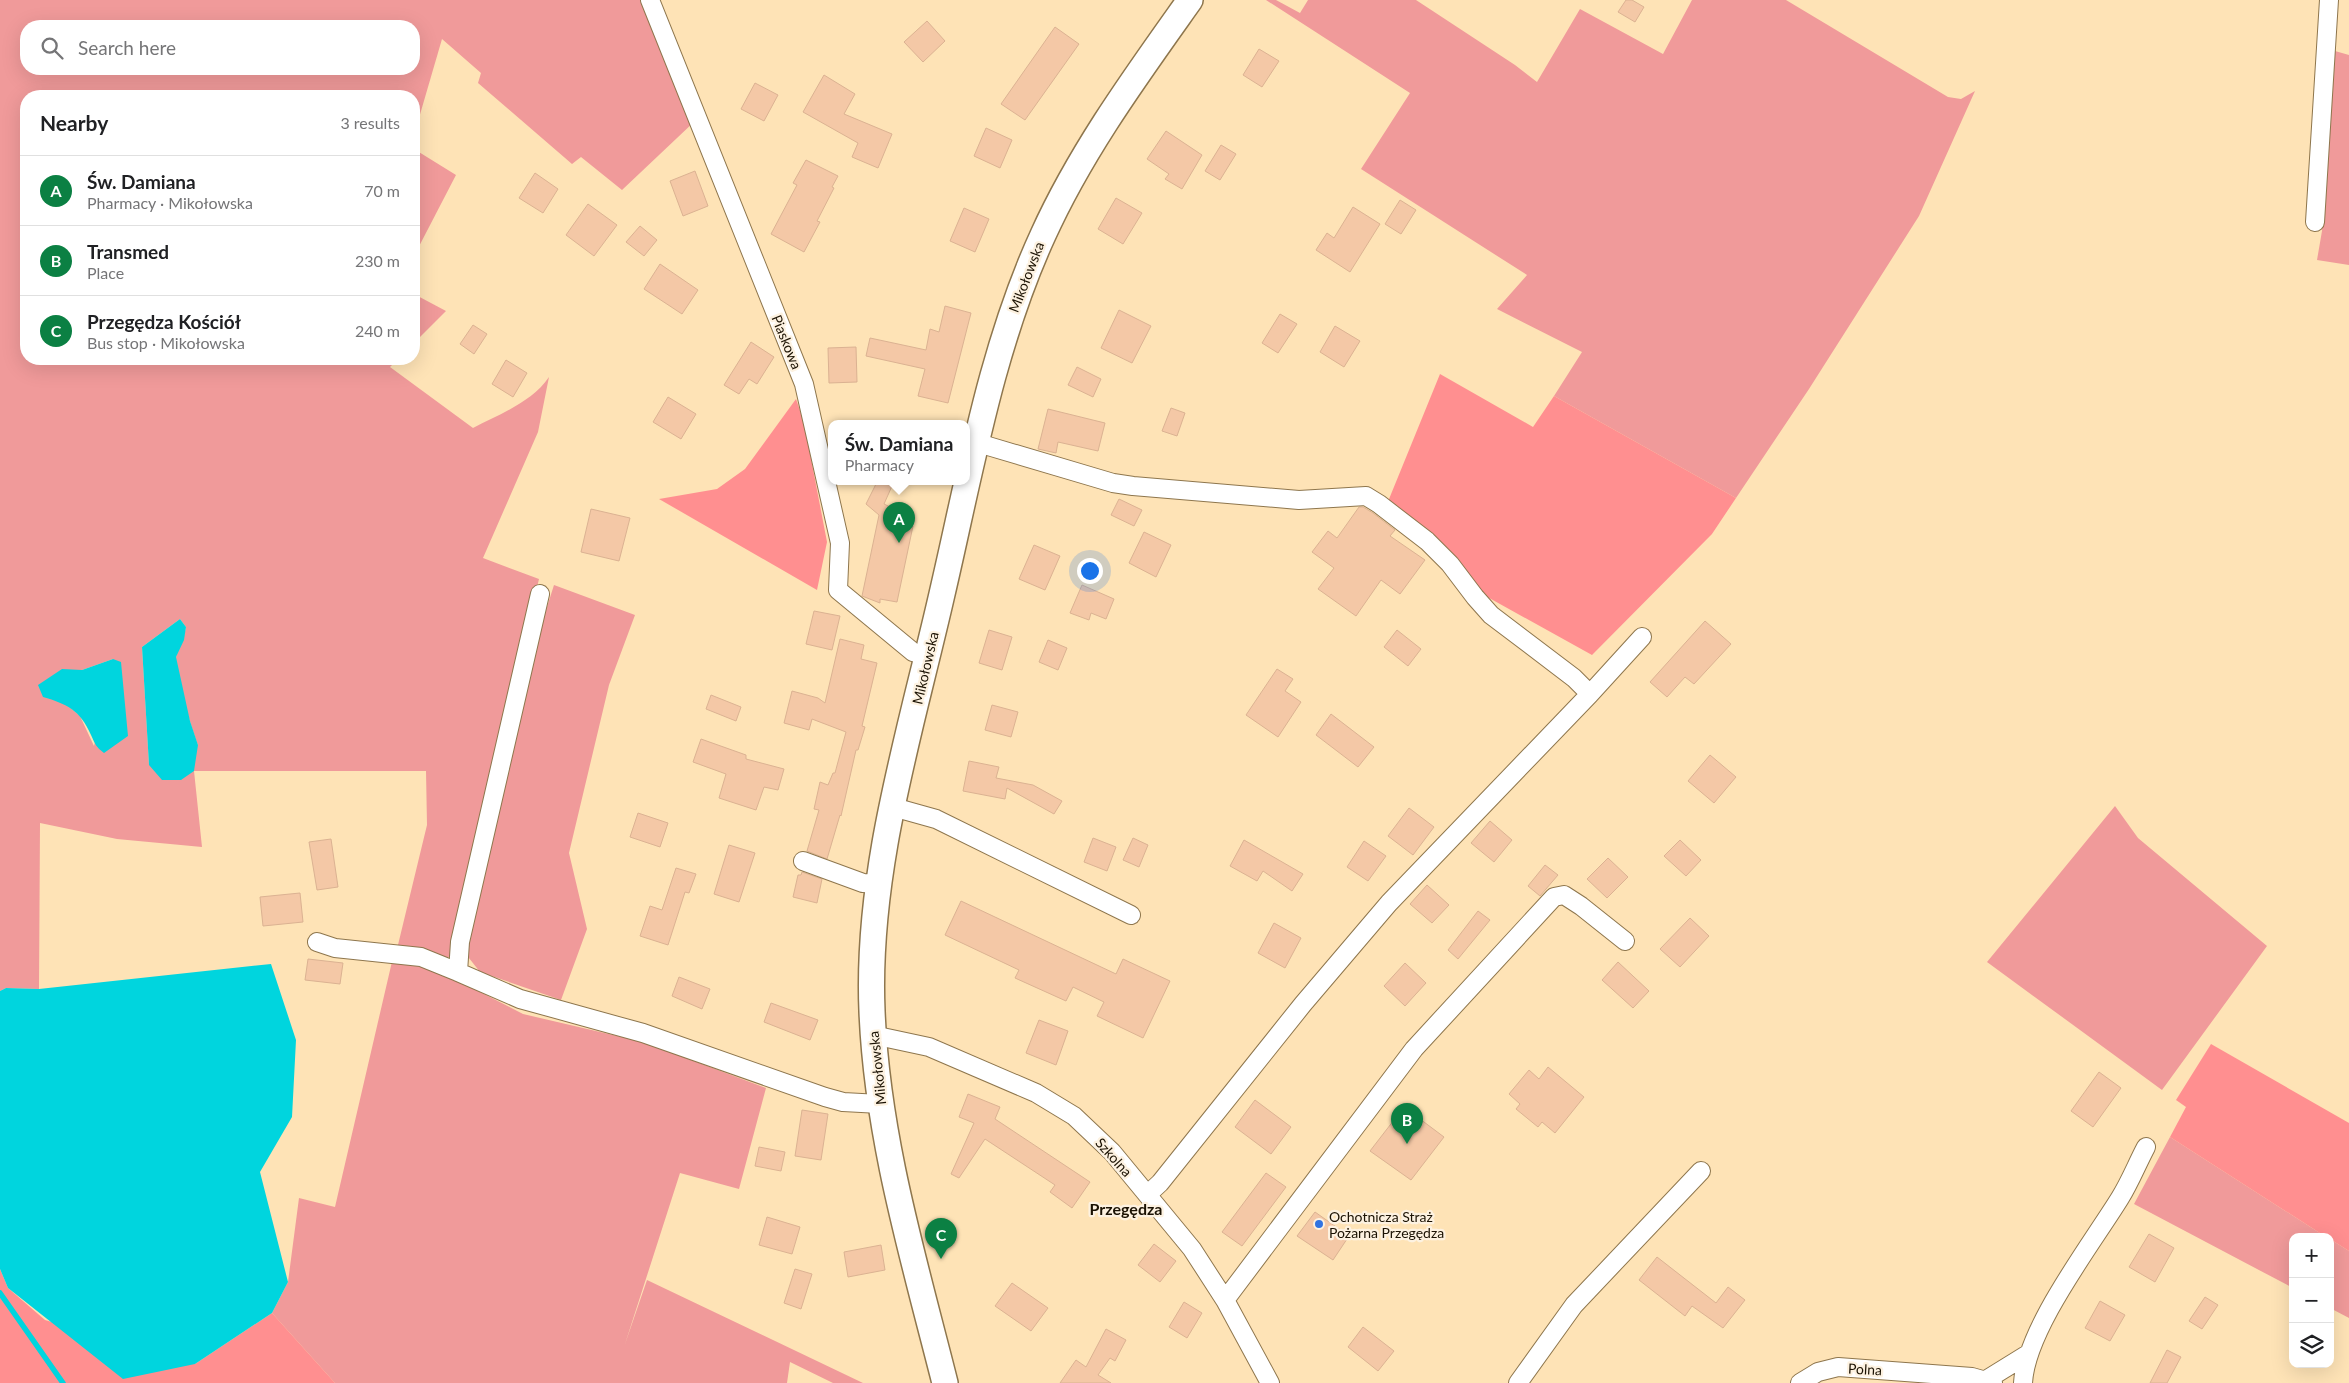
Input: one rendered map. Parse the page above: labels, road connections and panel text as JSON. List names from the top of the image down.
{
  "streets": {
    "main road": ["Mikołowska"],
    "street": ["Piaskowa", "Szkolna", "Polna"]
  },
  "crossings": [
    ["Mikołowska", "Piaskowa"],
    ["Mikołowska", "Szkolna"]
  ],
  "districts": ["Przegędza"],
  "places": ["Ochotnicza Straż Pożarna Przegędza"],
  "page": {
    "search": "Search here",
    "heading": ["Nearby", "3 results"],
    "list": [
      {
        "mark": "A",
        "name": "Św. Damiana",
        "note": "Pharmacy · Mikołowska",
        "value": "70 m"
      },
      {
        "mark": "B",
        "name": "Transmed",
        "note": "Place",
        "value": "230 m"
      },
      {
        "mark": "C",
        "name": "Przegędza Kościół",
        "note": "Bus stop · Mikołowska",
        "value": "240 m"
      }
    ],
    "popup": ["Św. Damiana", "Pharmacy"],
    "pins": ["A", "B", "C"],
    "map_buttons": ["+", "−"]
  }
}
